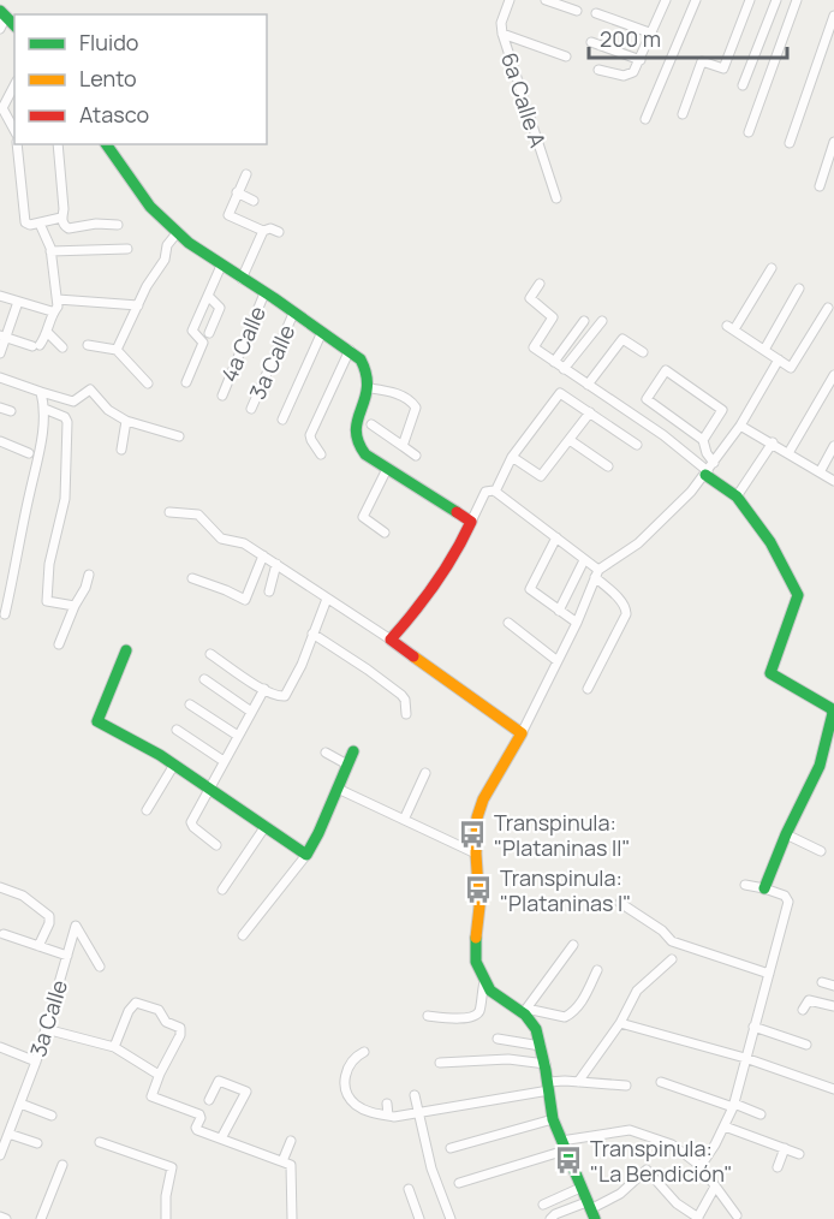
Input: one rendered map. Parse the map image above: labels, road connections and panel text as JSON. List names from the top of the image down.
{
  "streets": {
    "street": ["6a Calle A", "4a Calle", "3a Calle"]
  },
  "places": {
    "bus stop": ["Transpinula: \"Plataninas II\"", "Transpinula: \"Plataninas I\"", "Transpinula: \"La Bendición\""]
  },
  "legend": ["Fluido", "Lento", "Atasco"],
  "scale_bar": "200 m"
}
